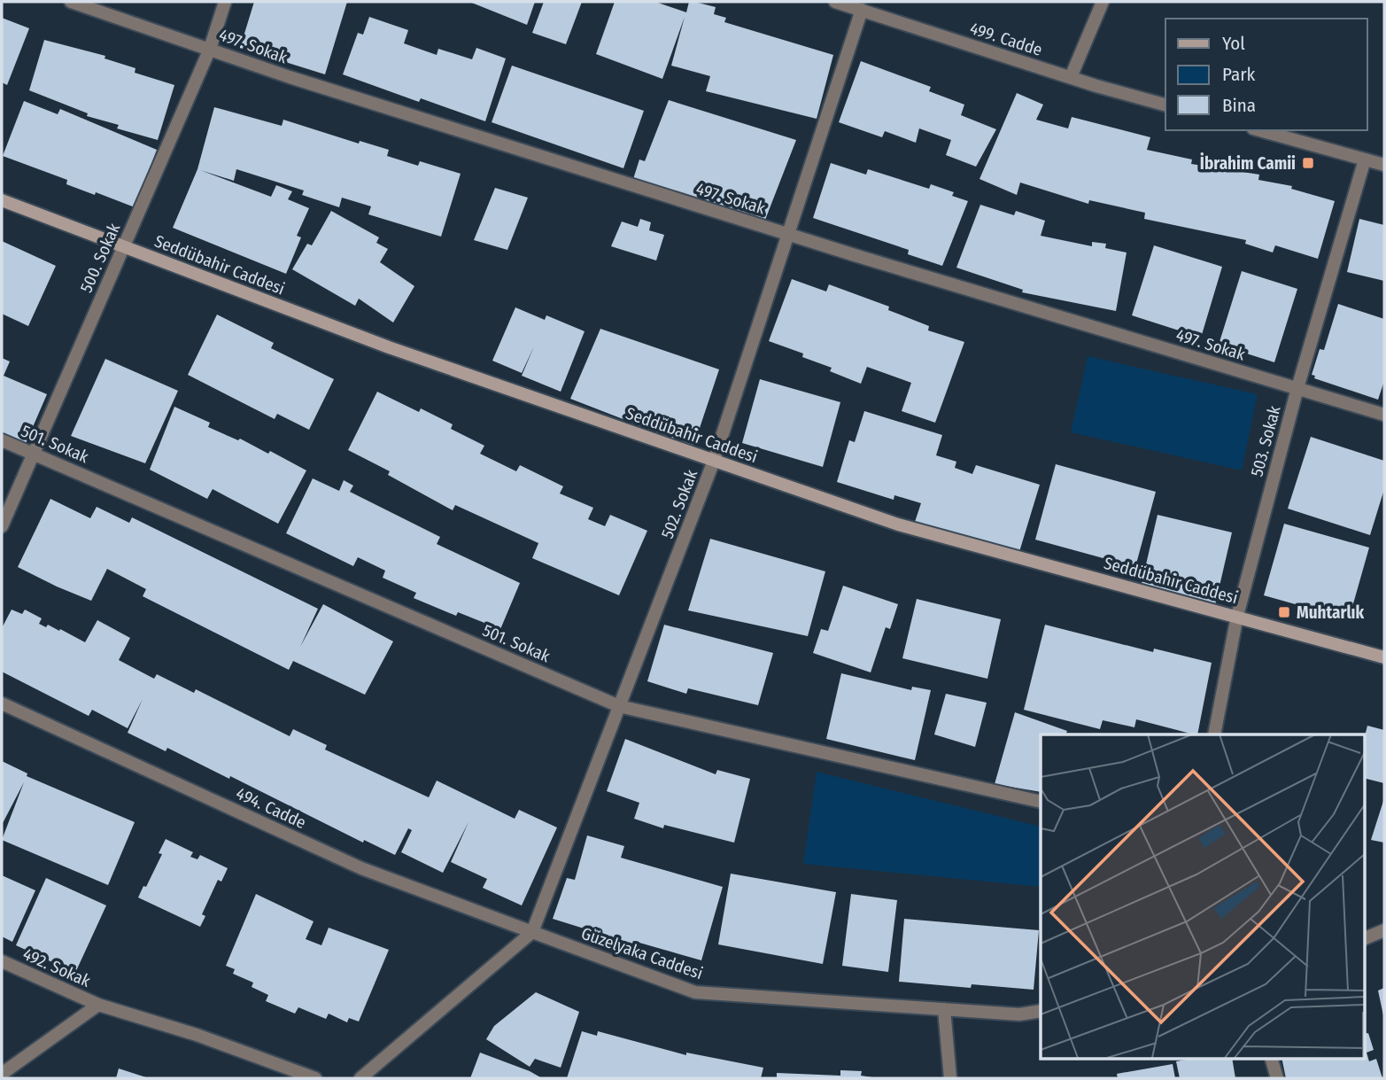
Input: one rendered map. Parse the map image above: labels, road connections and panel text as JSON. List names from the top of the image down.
{
  "streets": {
    "street": [
      "499. Cadde",
      "497. Sokak",
      "500. Sokak",
      "Seddübahir Caddesi",
      "503. Sokak",
      "501. Sokak",
      "502. Sokak",
      "494. Cadde",
      "Güzelyaka Caddesi",
      "492. Sokak"
    ]
  },
  "crossings": [
    ["499. Cadde", "502. Sokak"],
    ["497. Sokak", "500. Sokak"],
    ["497. Sokak", "503. Sokak"],
    ["497. Sokak", "502. Sokak"],
    ["500. Sokak", "Seddübahir Caddesi"],
    ["500. Sokak", "501. Sokak"],
    ["Seddübahir Caddesi", "503. Sokak"],
    ["Seddübahir Caddesi", "502. Sokak"],
    ["501. Sokak", "502. Sokak"],
    ["502. Sokak", "494. Cadde"],
    ["502. Sokak", "Güzelyaka Caddesi"],
    ["494. Cadde", "Güzelyaka Caddesi"]
  ],
  "places": {
    "transit": ["İbrahim Camii", "Muhtarlık"]
  },
  "legend": ["Yol", "Park", "Bina"]
}
